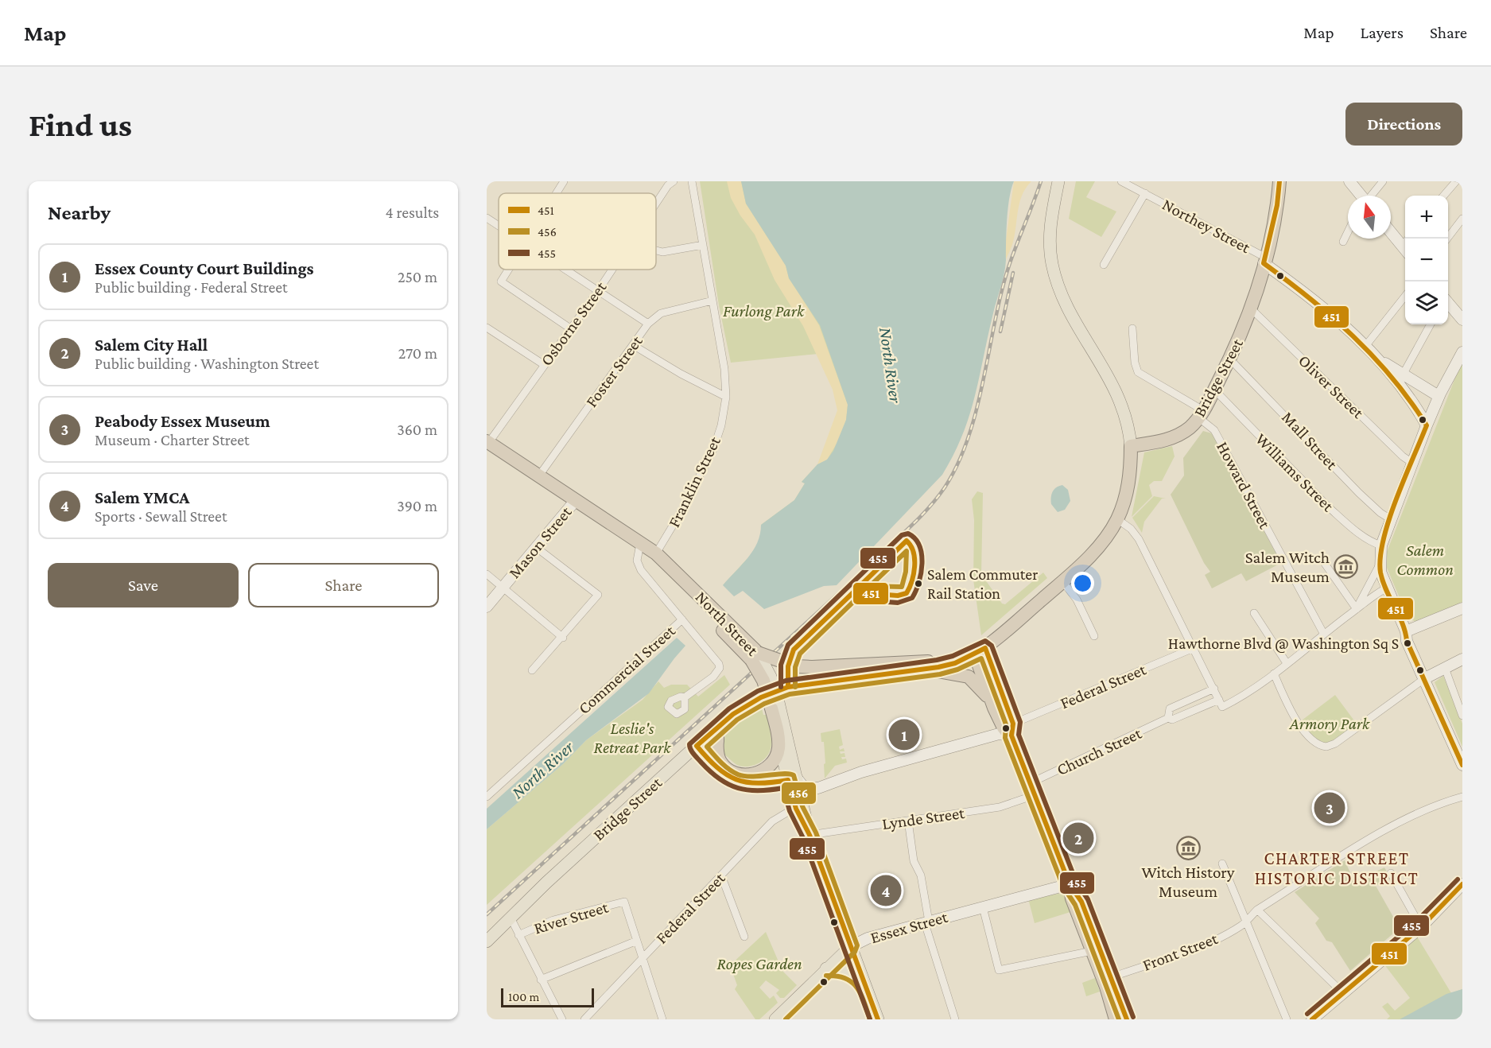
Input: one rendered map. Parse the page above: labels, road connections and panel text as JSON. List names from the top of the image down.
{
  "streets": {
    "highway": ["Bridge Street", "North Street"],
    "main road": ["Mason Street", "Federal Street", "Essex Street"],
    "street": [
      "Northey Street",
      "Osborne Street",
      "Foster Street",
      "Oliver Street",
      "Mall Street",
      "Williams Street",
      "Franklin Street",
      "Howard Street",
      "Commercial Street",
      "Church Street",
      "Lynde Street",
      "River Street",
      "Front Street"
    ]
  },
  "crossings": [
    ["Northey Street", "Bridge Street"],
    ["Osborne Street", "North Street"],
    ["Foster Street", "Franklin Street"],
    ["Foster Street", "North Street"],
    ["Bridge Street", "Oliver Street"],
    ["Bridge Street", "Mall Street"],
    ["Bridge Street", "Williams Street"],
    ["Bridge Street", "Howard Street"],
    ["Franklin Street", "North Street"],
    ["Mason Street", "North Street"],
    ["North Street", "Commercial Street"],
    ["North Street", "Federal Street"],
    ["North Street", "Lynde Street"],
    ["North Street", "Essex Street"],
    ["Church Street", "Lynde Street"]
  ],
  "districts": ["CHARTER STREET HISTORIC DISTRICT"],
  "water": ["North River"],
  "parks": [
    "Furlong Park",
    "Salem Common",
    "Armory Park",
    "Leslie's Retreat Park",
    "Ropes Garden"
  ],
  "places": {
    "museum": ["Salem Witch Museum", "Witch History Museum"],
    "other": ["Salem Commuter Rail Station", "Hawthorne Blvd @ Washington Sq S"]
  },
  "lines": ["transit line 451", "transit line 455", "transit line 456"],
  "legend": ["451", "456", "455"],
  "scale_bar": "100 m",
  "north": "top",
  "page": {
    "header": "Map",
    "nav": ["Map", "Layers", "Share"],
    "buttons": [
      "Directions",
      ["Save", "Share"]
    ],
    "title": "Find us",
    "heading": ["Nearby", "4 results"],
    "map_buttons": ["+", "−"],
    "list": [
      {
        "mark": "1",
        "name": "Essex County Court Buildings",
        "note": "Public building · Federal Street",
        "value": "250 m"
      },
      {
        "mark": "2",
        "name": "Salem City Hall",
        "note": "Public building · Washington Street",
        "value": "270 m"
      },
      {
        "mark": "3",
        "name": "Peabody Essex Museum",
        "note": "Museum · Charter Street",
        "value": "360 m"
      },
      {
        "mark": "4",
        "name": "Salem YMCA",
        "note": "Sports · Sewall Street",
        "value": "390 m"
      }
    ],
    "pins": [
      "1",
      "3",
      "2",
      "4"
    ],
    "scale": "100 m"
  }
}
